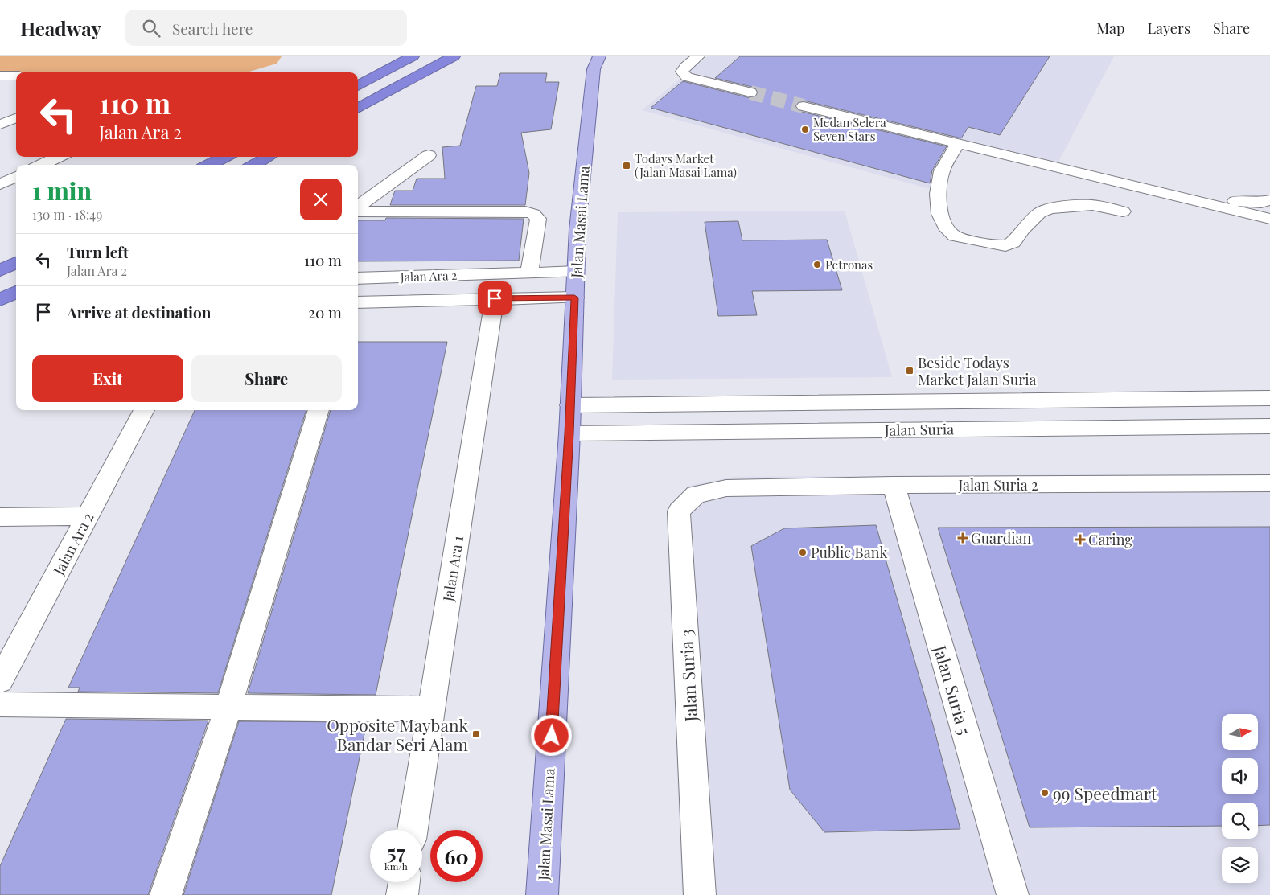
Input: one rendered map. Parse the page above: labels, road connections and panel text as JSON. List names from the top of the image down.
{
  "streets": {
    "main road": ["Jalan Masai Lama"],
    "street": [
      "Jalan Ara 2",
      "Jalan Suria",
      "Jalan Suria 2",
      "Jalan Ara 1",
      "Jalan Suria 3",
      "Jalan Suria 5"
    ]
  },
  "crossings": [
    ["Jalan Masai Lama", "Jalan Ara 2"],
    ["Jalan Masai Lama", "Jalan Suria"],
    ["Jalan Ara 2", "Jalan Ara 1"],
    ["Jalan Suria 2", "Jalan Suria 3"],
    ["Jalan Suria 2", "Jalan Suria 5"]
  ],
  "places": {
    "other": [
      "Medan Selera Seven Stars",
      "Petronas",
      "Public Bank",
      "99 Speedmart"
    ],
    "transit": ["Todays Market (Jalan Masai Lama)", "Beside Todays Market Jalan Suria", "Opposite Maybank Bandar Seri Alam"],
    "health": ["Guardian", "Caring"]
  },
  "north": "right",
  "page": {
    "header": "Headway",
    "search": "Search here",
    "nav": ["Map", "Layers", "Share"],
    "turn": ["110 m", "Jalan Ara 2"],
    "heading": ["1 min", "130 m · 18:49"],
    "list": [
      {
        "name": "Turn left",
        "note": "Jalan Ara 2",
        "value": "110 m"
      },
      {
        "name": "Arrive at destination",
        "value": "20 m"
      }
    ],
    "buttons": ["Exit", "Share"],
    "speed": "57 km/h",
    "limit": "60"
  }
}
